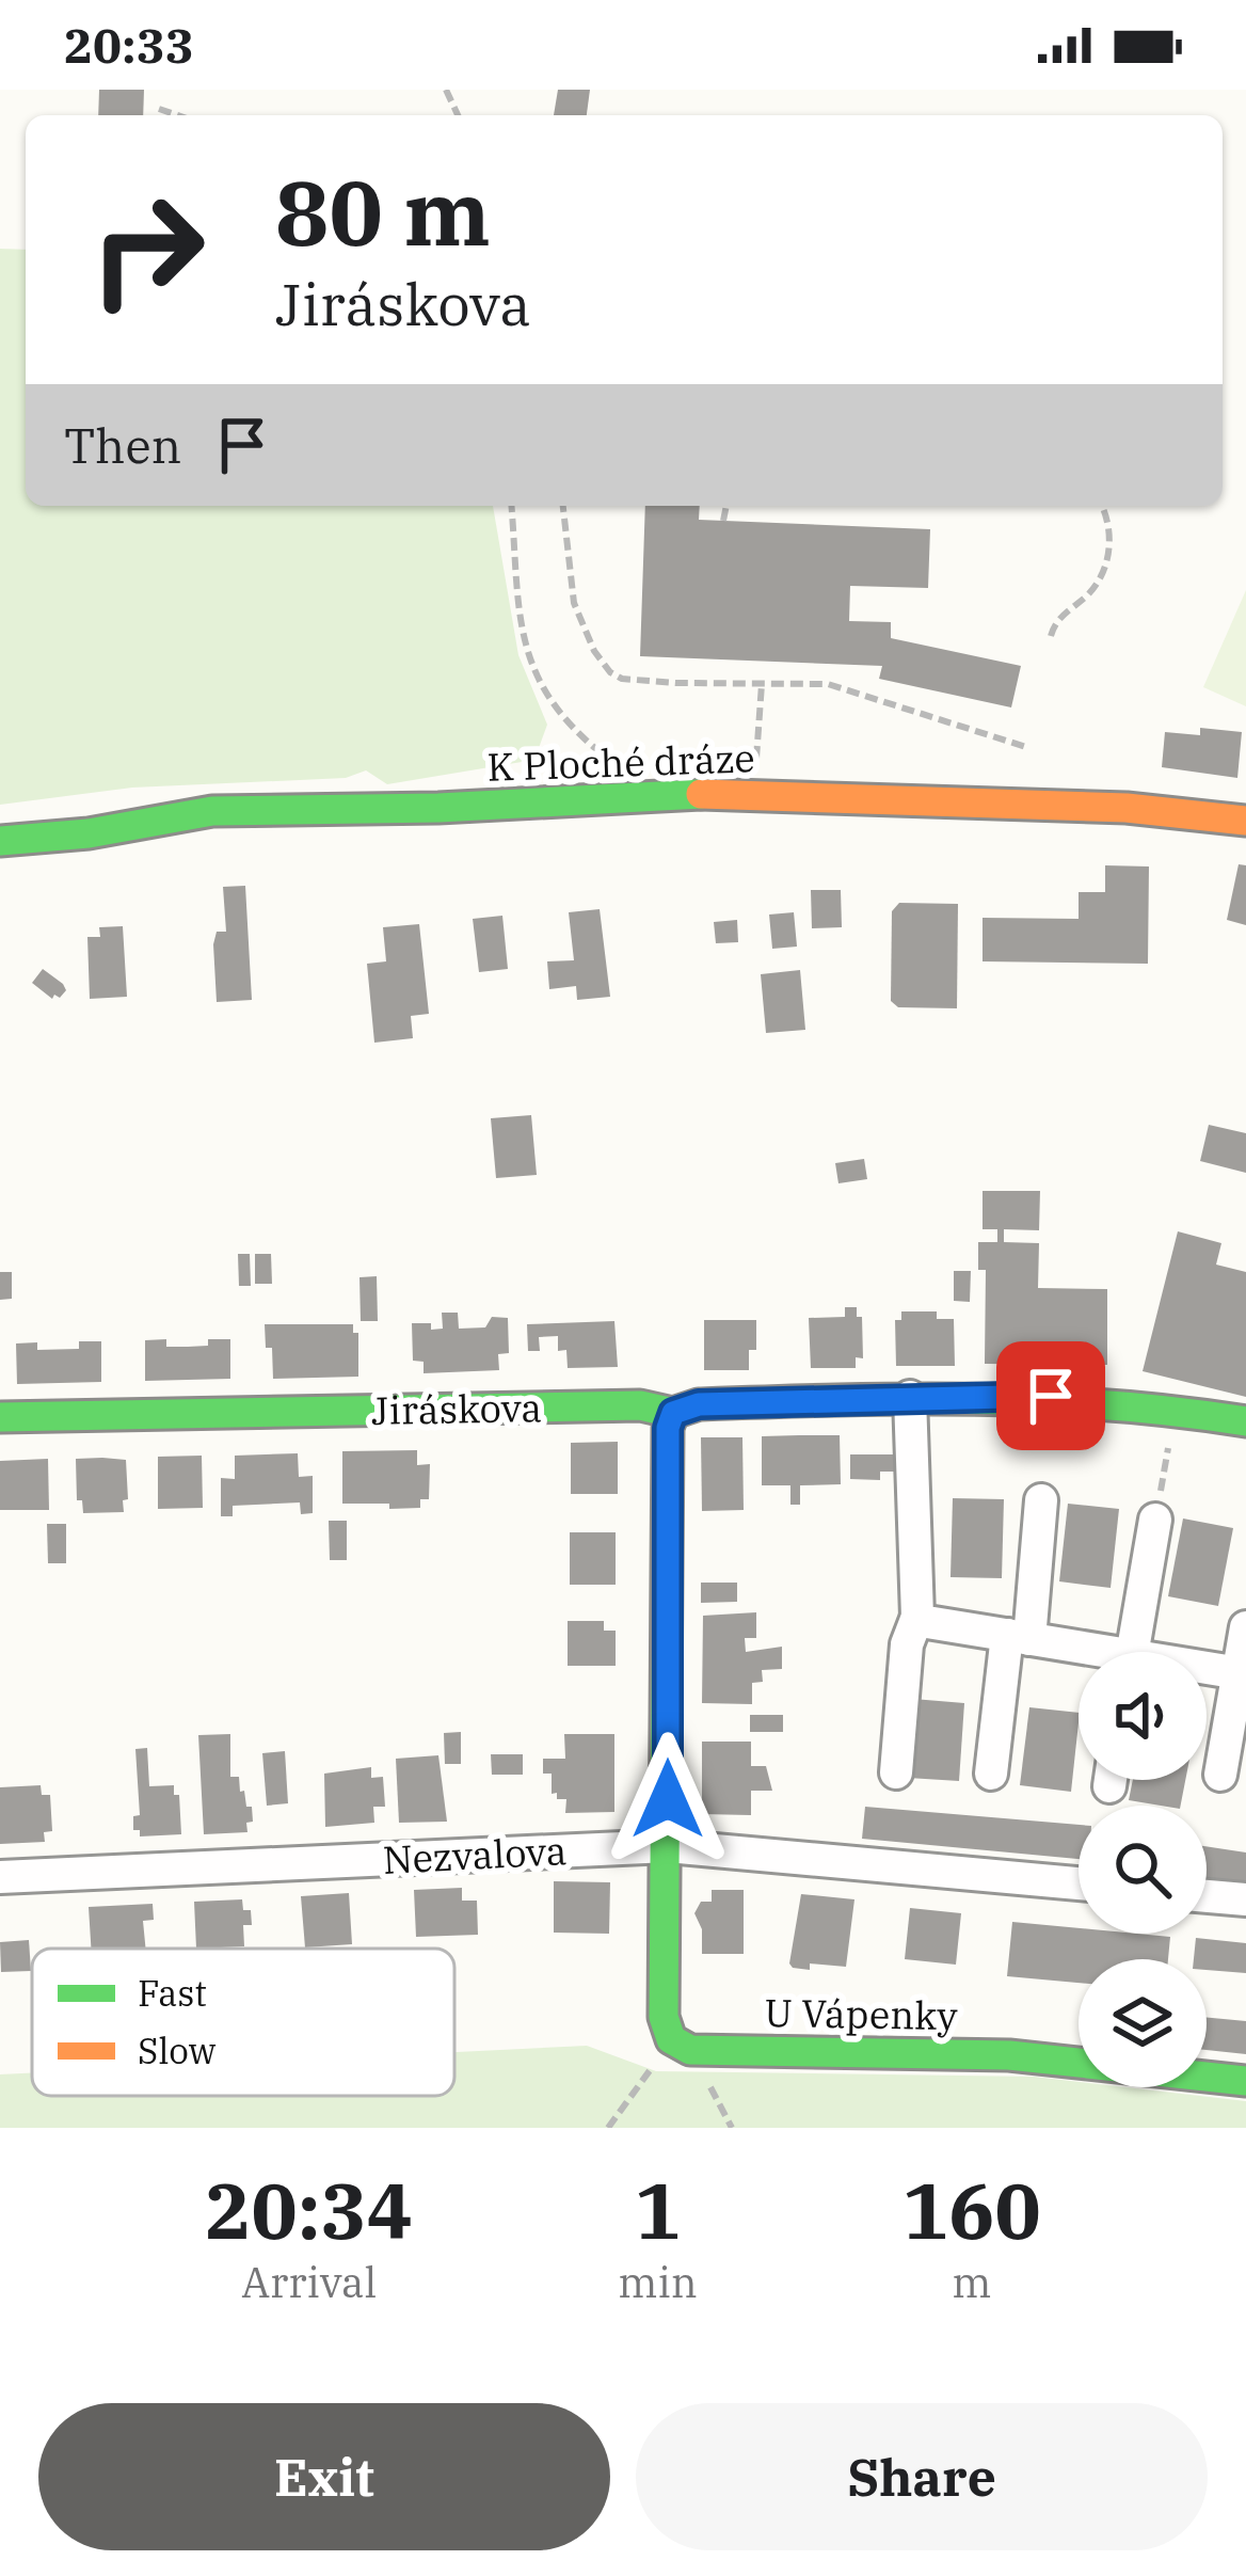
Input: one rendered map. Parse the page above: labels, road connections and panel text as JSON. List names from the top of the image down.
{
  "streets": {
    "street": [
      "K Ploché dráze",
      "Jiráskova",
      "Nezvalova",
      "U Vápenky"
    ]
  },
  "legend": ["Fast", "Slow"],
  "page": {
    "status": "20:33",
    "turn": ["80 m", "Jiráskova"],
    "then": "Then",
    "eta": [
      "20:34",
      "Arrival",
      "1",
      "min",
      "160",
      "m"
    ],
    "buttons": ["Exit", "Share"]
  }
}
